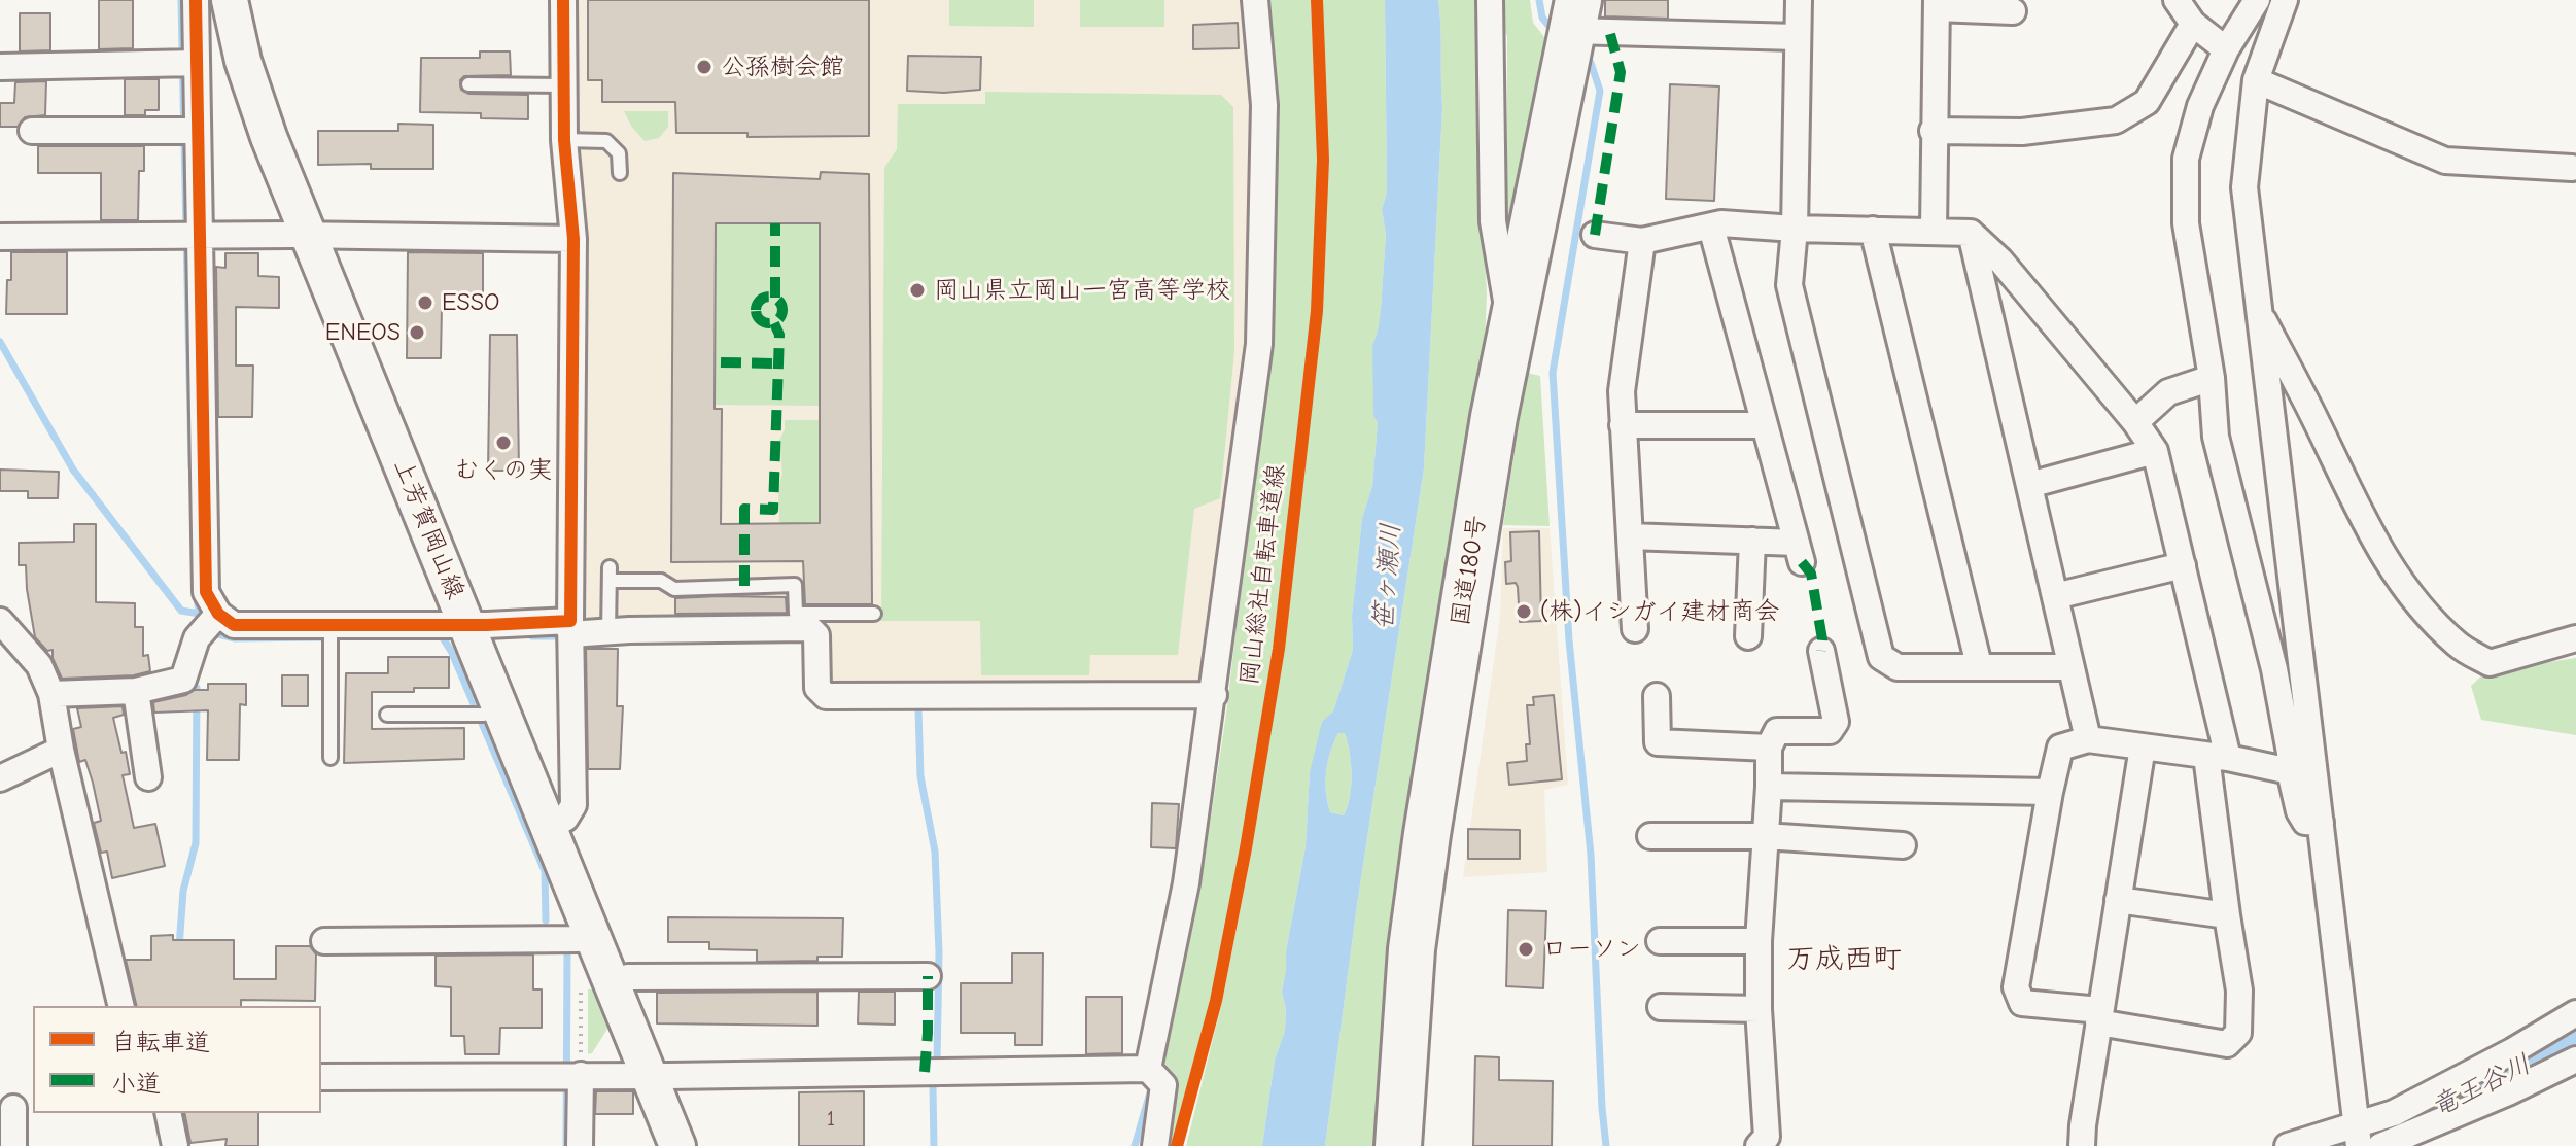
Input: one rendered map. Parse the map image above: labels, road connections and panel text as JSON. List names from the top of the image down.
{
  "streets": {
    "highway": ["国道180号"],
    "main road": ["上芳賀岡山線"],
    "cycle path": ["岡山総社自転車道線"]
  },
  "districts": ["万成西町"],
  "water": ["笹ヶ瀬川", "竜王谷川"],
  "places": [
    "公孫樹会館",
    "岡山県立岡山一宮高等学校",
    "ESSO",
    "ENEOS",
    "むくの実",
    "(株)イシガイ建材商会",
    "ローソン"
  ],
  "house_numbers": ["1"],
  "legend": ["自転車道", "小道"]
}
